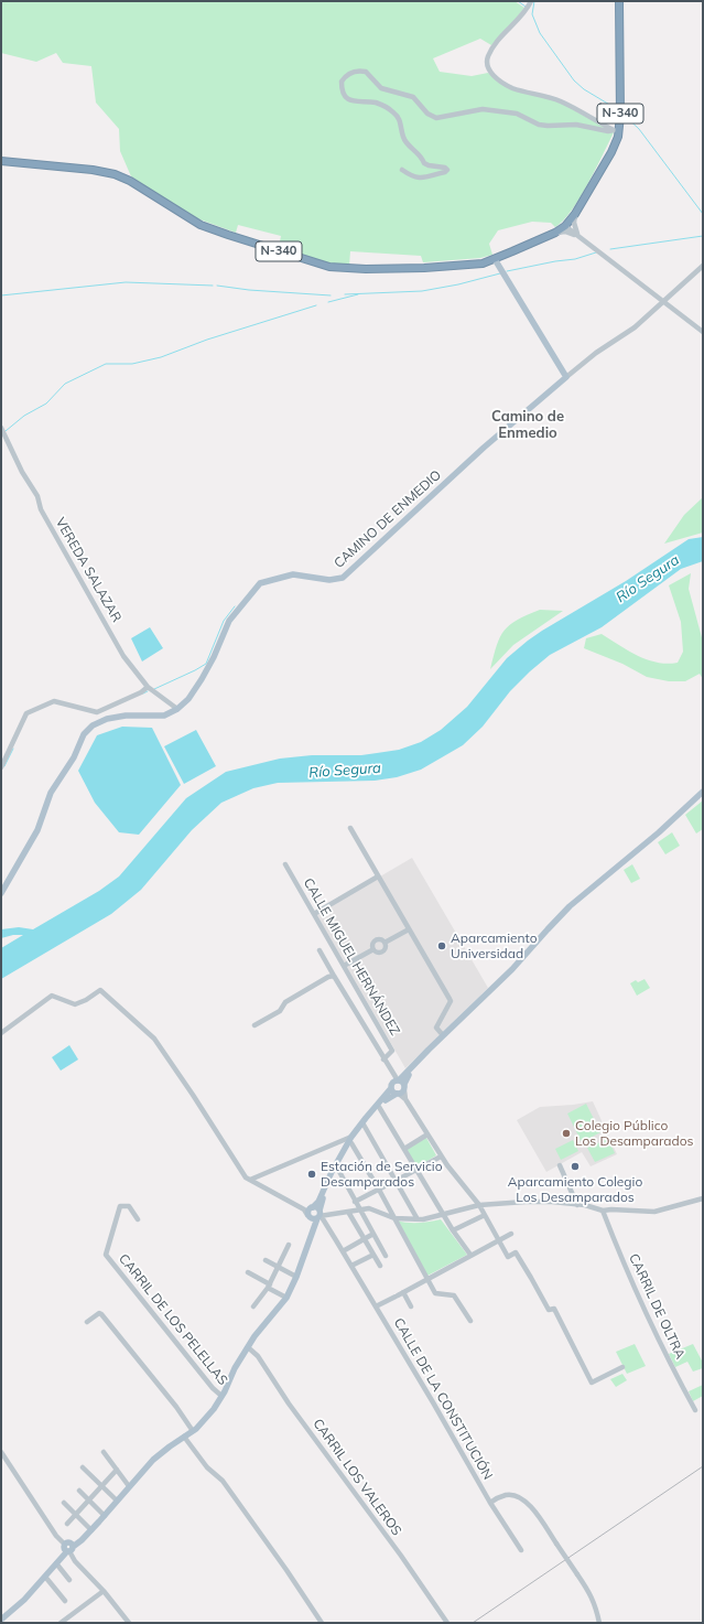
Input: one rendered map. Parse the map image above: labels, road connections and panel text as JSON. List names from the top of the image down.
{
  "streets": {
    "highway": ["N-340"],
    "main road": ["CAMINO DE ENMEDIO"],
    "street": [
      "VEREDA SALAZAR",
      "CALLE MIGUEL HERNÁNDEZ",
      "CARRIL DE OLTRA",
      "CARRIL DE LOS PELELLAS",
      "CALLE DE LA CONSTITUCIÓN",
      "CARRIL LOS VALEROS"
    ]
  },
  "crossings": [
    ["CAMINO DE ENMEDIO", "VEREDA SALAZAR"]
  ],
  "districts": ["Camino de Enmedio"],
  "water": ["Río Segura"],
  "places": [
    "Aparcamiento Universidad",
    "Colegio Público Los Desamparados",
    "Aparcamiento Colegio Los Desamparados",
    "Estación de Servicio Desamparados"
  ]
}
